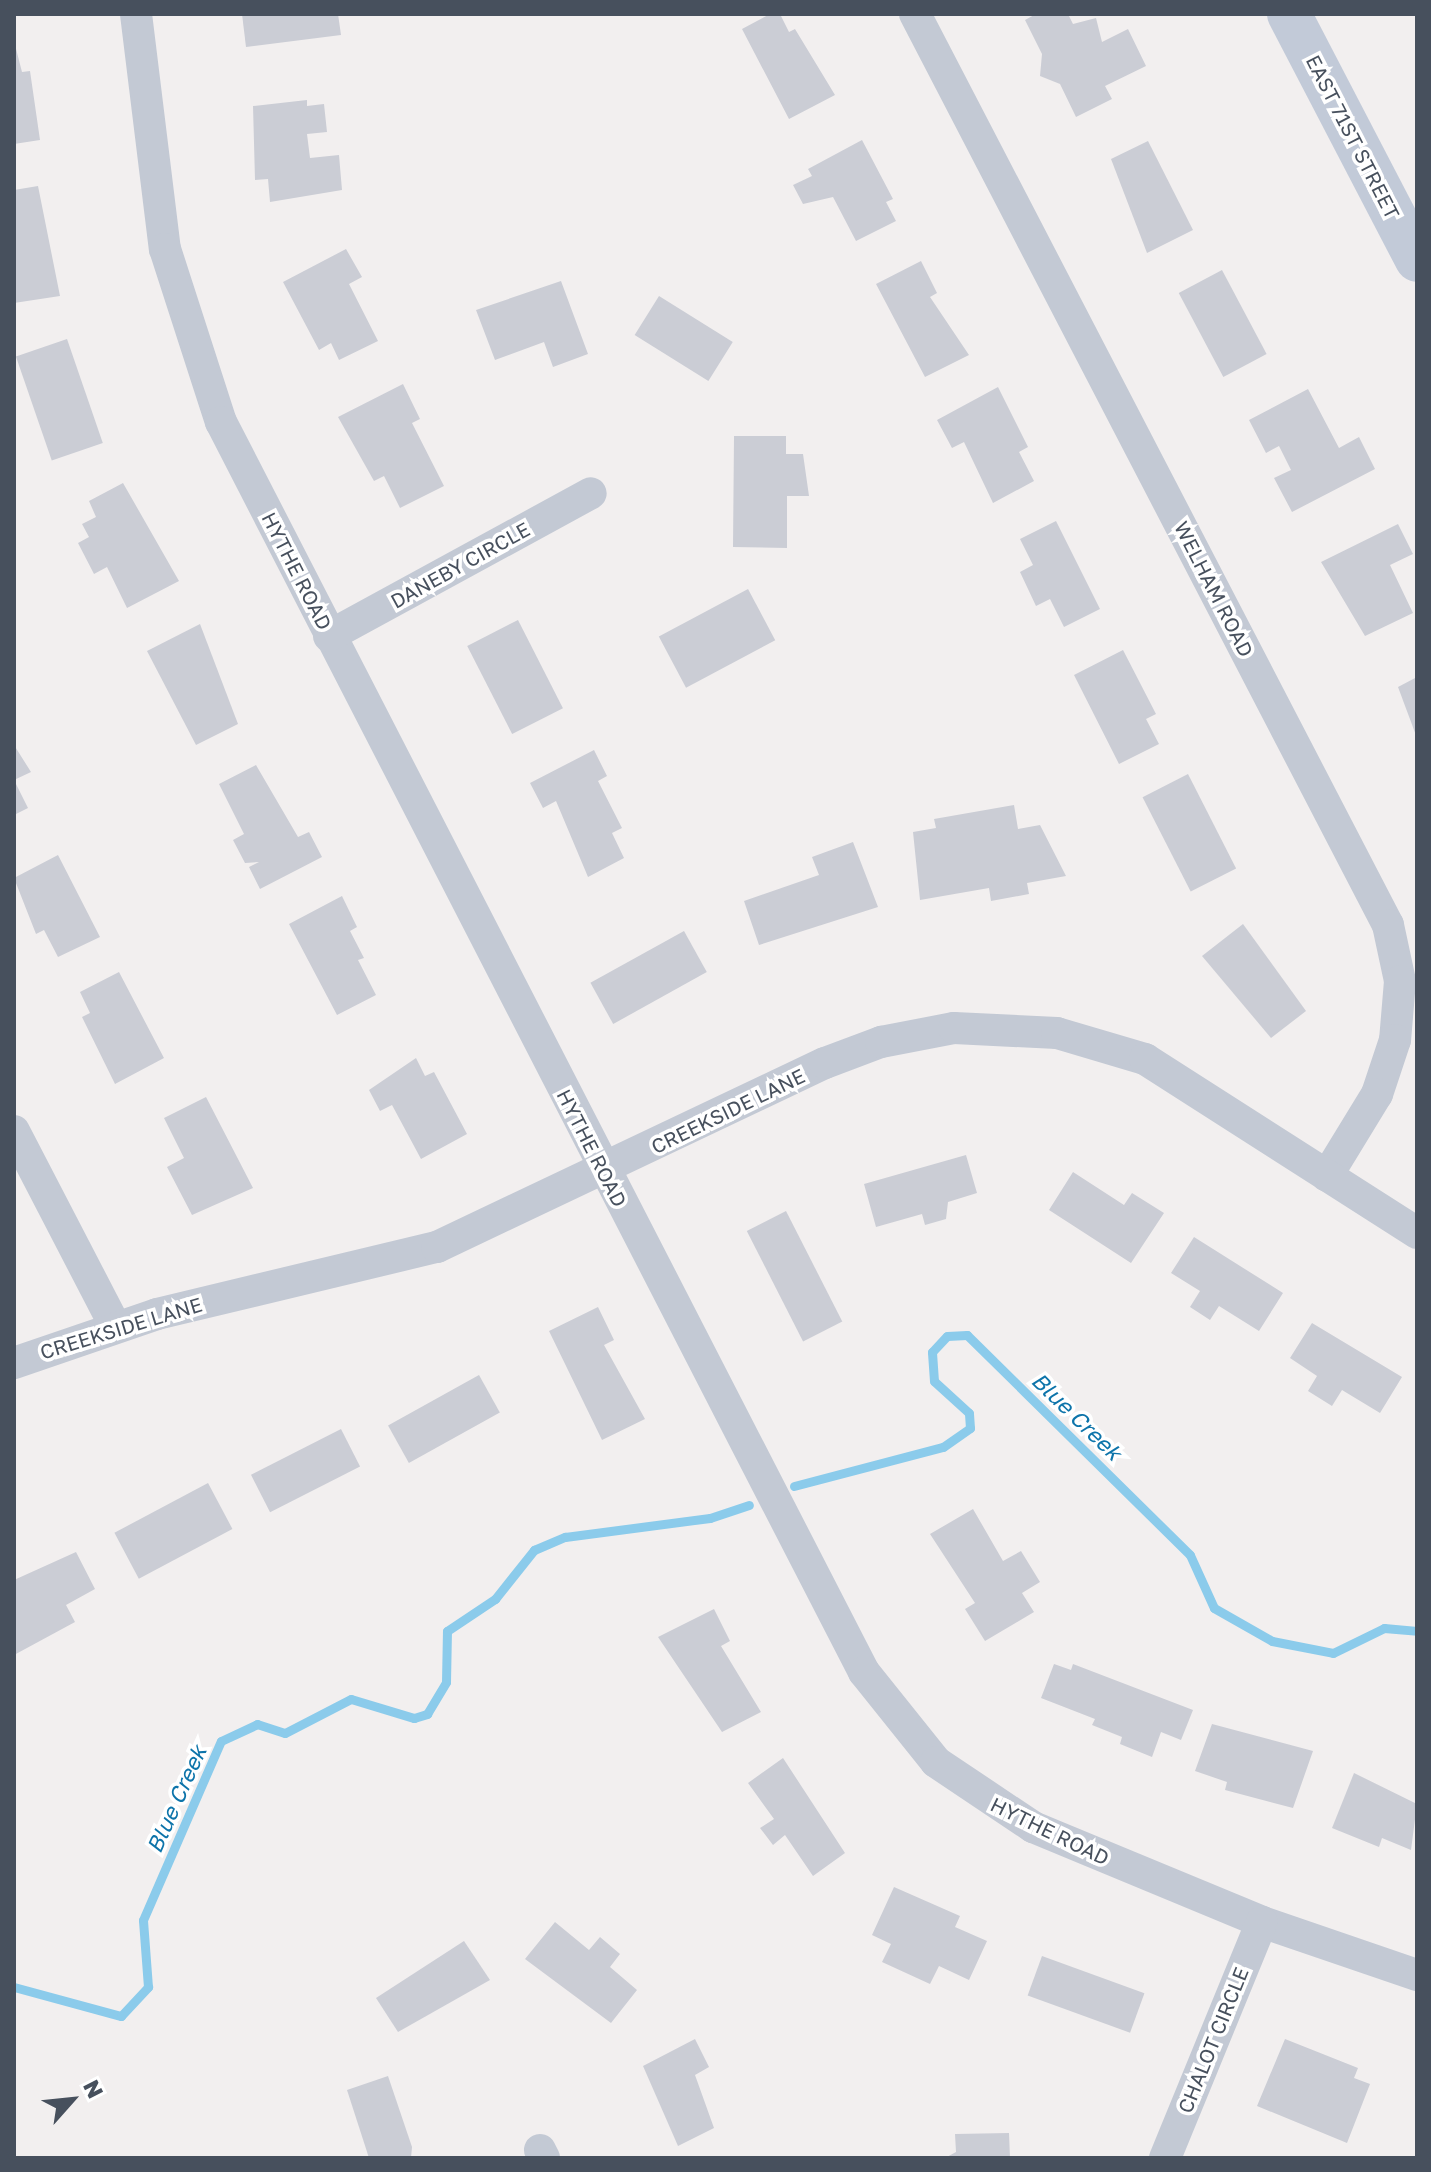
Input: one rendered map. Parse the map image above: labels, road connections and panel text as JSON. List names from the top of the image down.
{
  "streets": {
    "main road": ["EAST 71ST STREET"],
    "street": [
      "DANEBY CIRCLE",
      "HYTHE ROAD",
      "WELHAM ROAD",
      "CREEKSIDE LANE",
      "CHALOT CIRCLE"
    ]
  },
  "crossings": [
    ["DANEBY CIRCLE", "HYTHE ROAD"],
    ["HYTHE ROAD", "CREEKSIDE LANE"],
    ["HYTHE ROAD", "CHALOT CIRCLE"],
    ["WELHAM ROAD", "CREEKSIDE LANE"]
  ],
  "water": ["Blue Creek"],
  "north": "top right"
}
